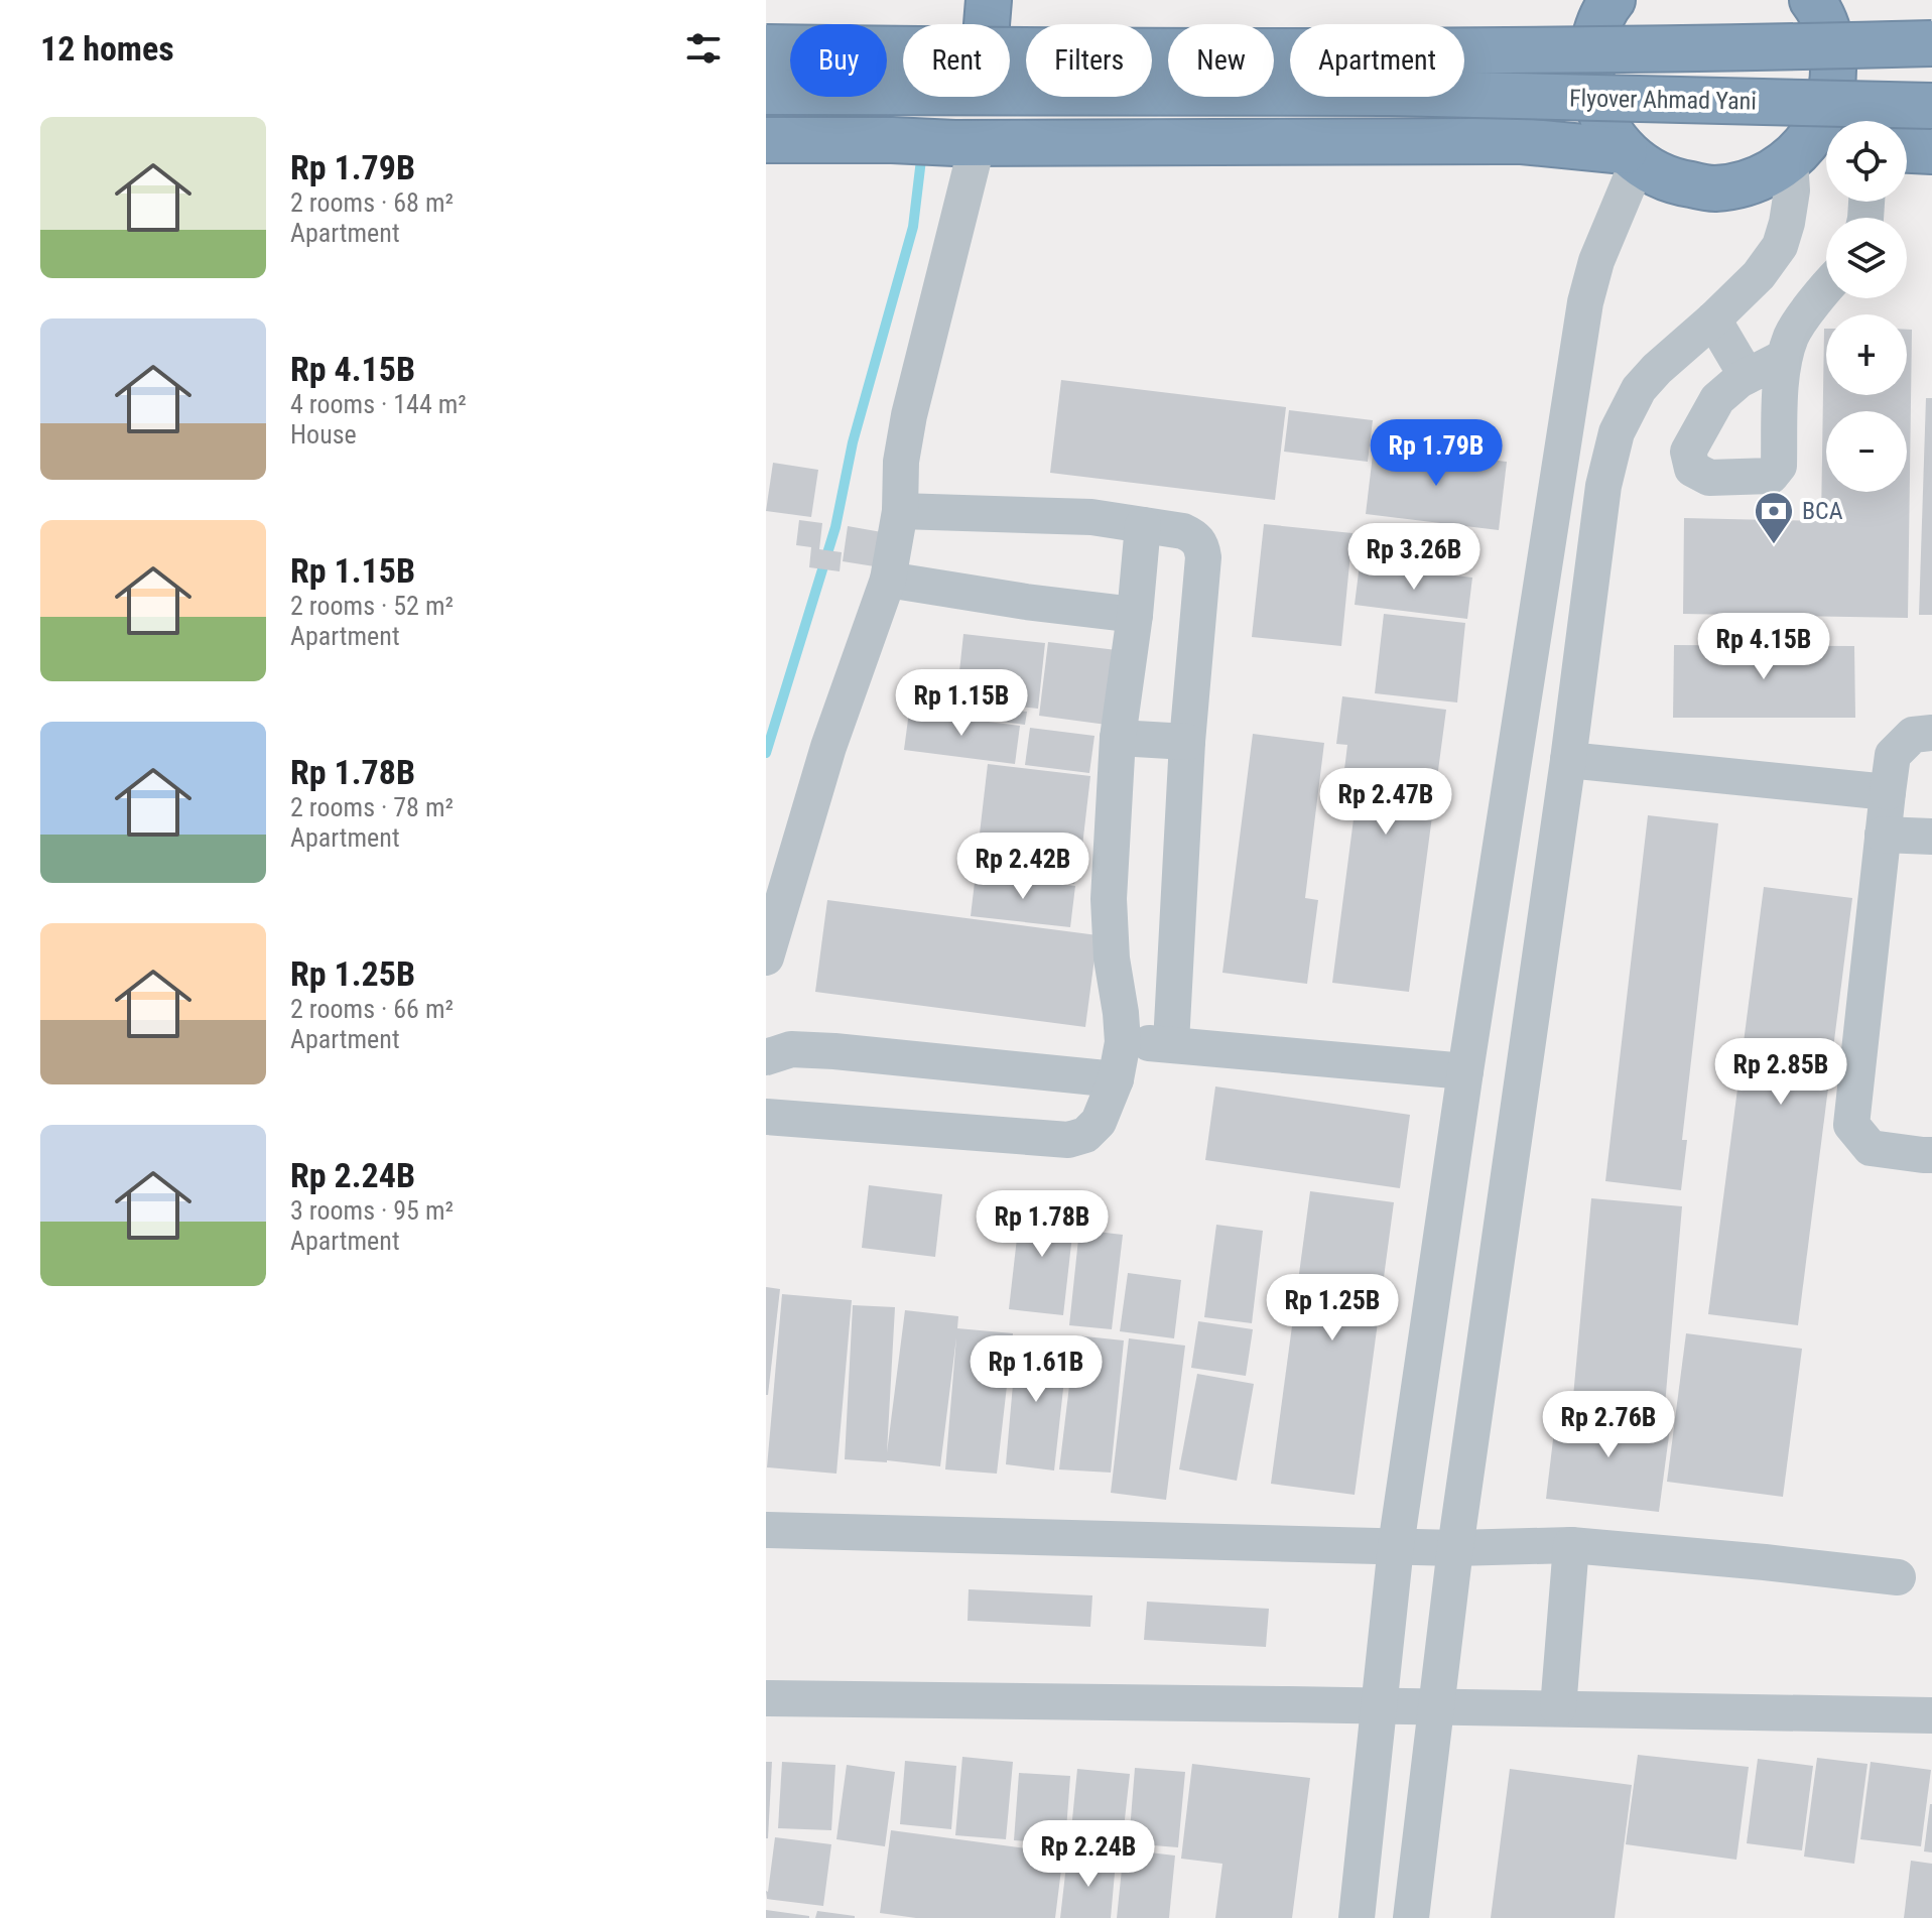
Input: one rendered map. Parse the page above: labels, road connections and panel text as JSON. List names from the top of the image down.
{
  "streets": {
    "highway": ["Flyover Ahmad Yani"]
  },
  "places": {
    "bank": ["BCA"]
  },
  "page": {
    "heading": "12 homes",
    "chip": [
      "Buy",
      "Rent",
      "Filters",
      "New",
      "Apartment"
    ],
    "list": [
      {
        "name": "Rp 1.79B",
        "note": "2 rooms · 68 m² · Apartment"
      },
      {
        "name": "Rp 4.15B",
        "note": "4 rooms · 144 m² · House"
      },
      {
        "name": "Rp 1.15B",
        "note": "2 rooms · 52 m² · Apartment"
      },
      {
        "name": "Rp 1.78B",
        "note": "2 rooms · 78 m² · Apartment"
      },
      {
        "name": "Rp 1.25B",
        "note": "2 rooms · 66 m² · Apartment"
      },
      {
        "name": "Rp 2.24B",
        "note": "3 rooms · 95 m² · Apartment"
      }
    ],
    "map_buttons": ["+", "−"],
    "price": [
      "Rp 1.79B",
      "Rp 3.26B",
      "Rp 4.15B",
      "Rp 1.15B",
      "Rp 2.47B",
      "Rp 2.42B",
      "Rp 2.85B",
      "Rp 1.78B",
      "Rp 1.25B",
      "Rp 1.61B",
      "Rp 2.76B",
      "Rp 2.24B"
    ]
  }
}
